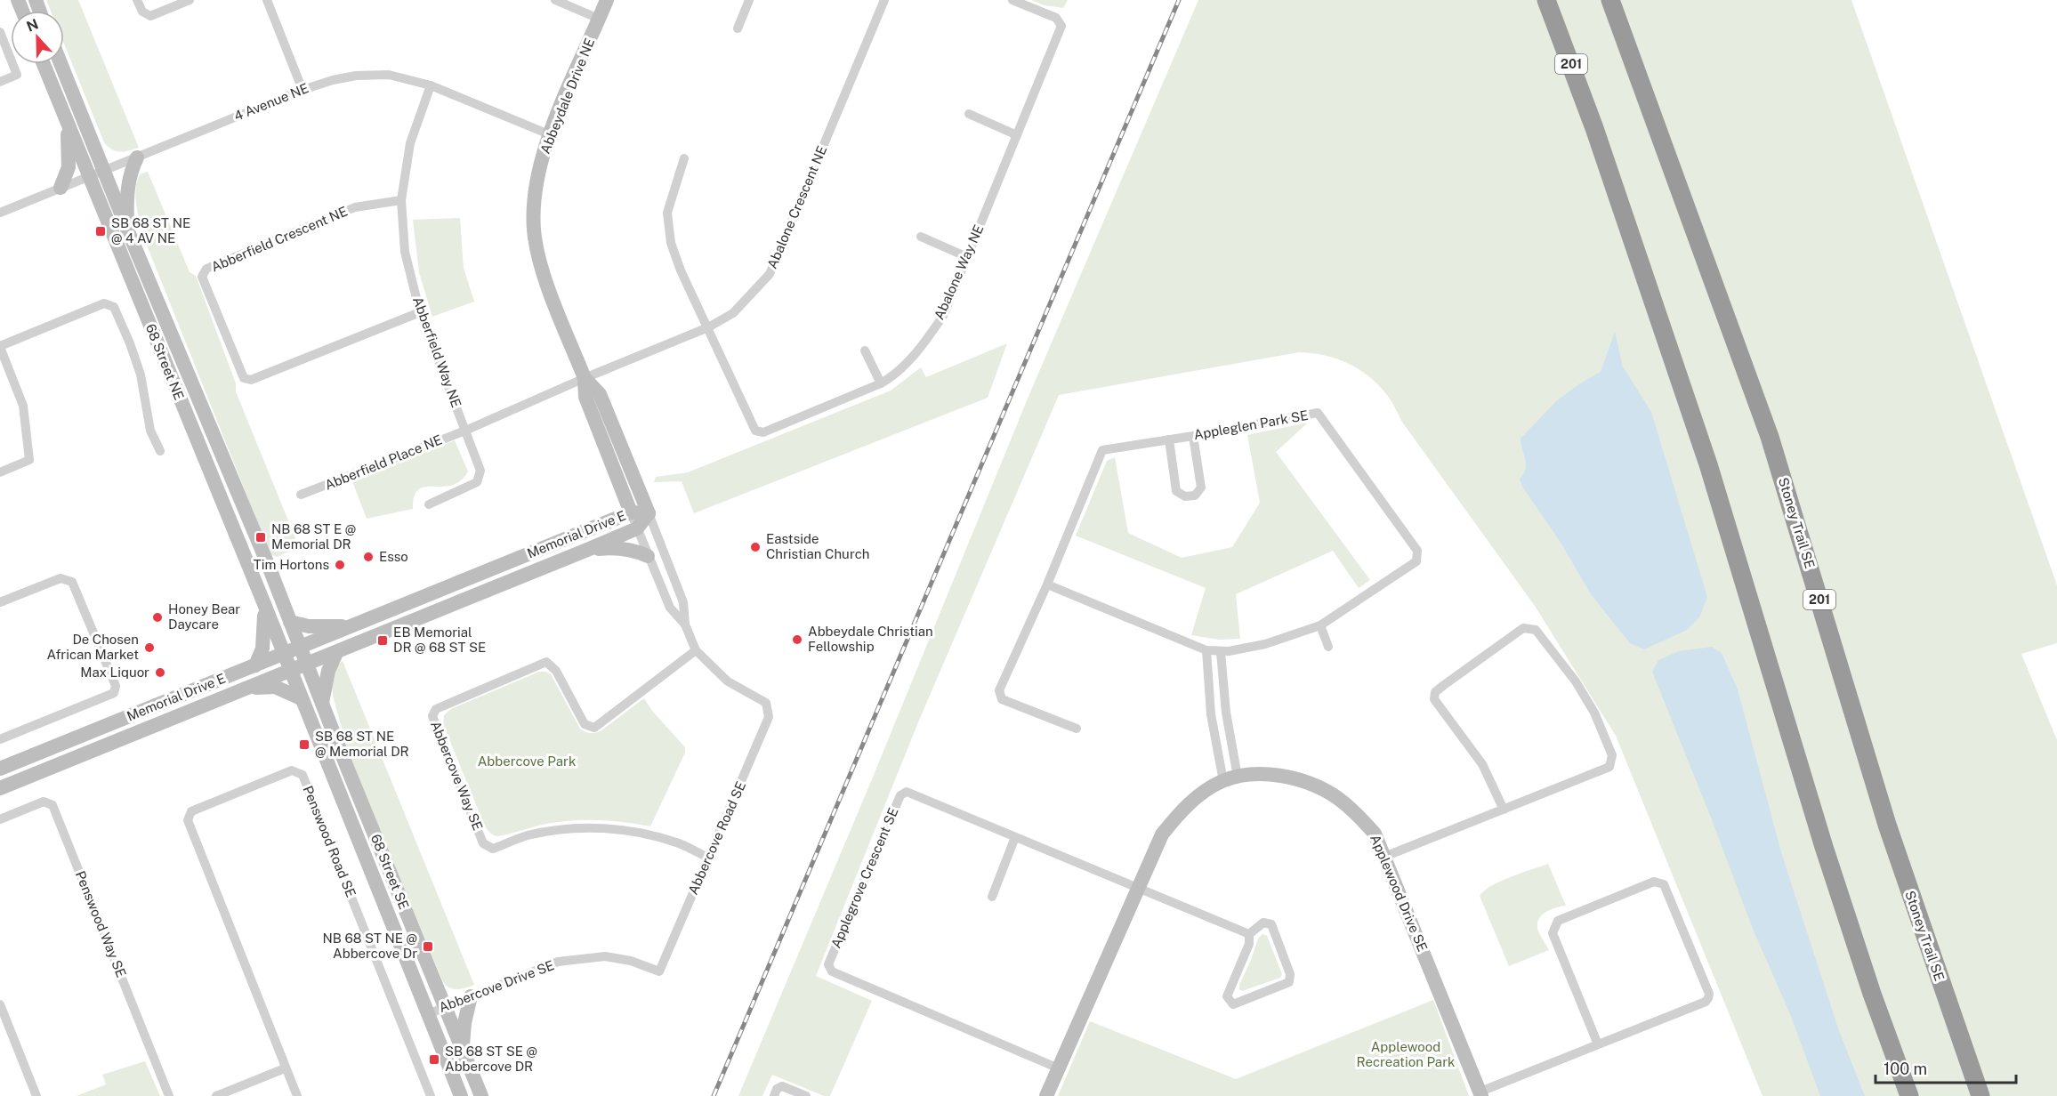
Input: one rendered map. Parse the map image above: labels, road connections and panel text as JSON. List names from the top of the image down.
{
  "streets": {
    "highway": ["201", "Stoney Trail SE"],
    "main road": [
      "Abbeydale Drive NE",
      "68 Street NE",
      "Memorial Drive E",
      "68 Street SE",
      "Applewood Drive SE"
    ],
    "street": [
      "4 Avenue NE",
      "Abalone Crescent NE",
      "Abberfield Crescent NE",
      "Abalone Way NE",
      "Abberfield Way NE",
      "Appleglen Park SE",
      "Abberfield Place NE",
      "Abbercove Way SE",
      "Abbercove Road SE",
      "Penswood Road SE",
      "Applegrove Crescent SE",
      "Penswood Way SE",
      "Abbercove Drive SE"
    ]
  },
  "crossings": [
    ["Abbeydale Drive NE", "4 Avenue NE"],
    ["Abbeydale Drive NE", "Abalone Crescent NE"],
    ["Abbeydale Drive NE", "Memorial Drive E"],
    ["4 Avenue NE", "Abberfield Way NE"],
    ["4 Avenue NE", "68 Street NE"],
    ["Abalone Crescent NE", "Abalone Way NE"],
    ["Abberfield Crescent NE", "Abberfield Way NE"],
    ["Abberfield Way NE", "Abberfield Place NE"],
    ["68 Street NE", "Memorial Drive E"],
    ["68 Street NE", "68 Street SE"],
    ["Memorial Drive E", "68 Street SE"],
    ["Abbercove Way SE", "Abbercove Road SE"],
    ["Abbercove Road SE", "Abbercove Drive SE"],
    ["68 Street SE", "Abbercove Drive SE"],
    ["Applegrove Crescent SE", "Applewood Drive SE"]
  ],
  "parks": ["Abbercove Park", "Applewood Recreation Park"],
  "places": {
    "transit": [
      "SB 68 ST NE @ 4 AV NE",
      "NB 68 ST E @ Memorial DR",
      "EB Memorial DR @ 68 ST SE",
      "SB 68 ST NE @ Memorial DR",
      "NB 68 ST NE @ Abbercove Dr",
      "SB 68 ST SE @ Abbercove DR"
    ],
    "other": [
      "Eastside Christian Church",
      "Esso",
      "Tim Hortons",
      "Honey Bear Daycare",
      "Abbeydale Christian Fellowship",
      "De Chosen African Market",
      "Max Liquor"
    ]
  },
  "scale_bar": "100 m",
  "north": "top"
}
